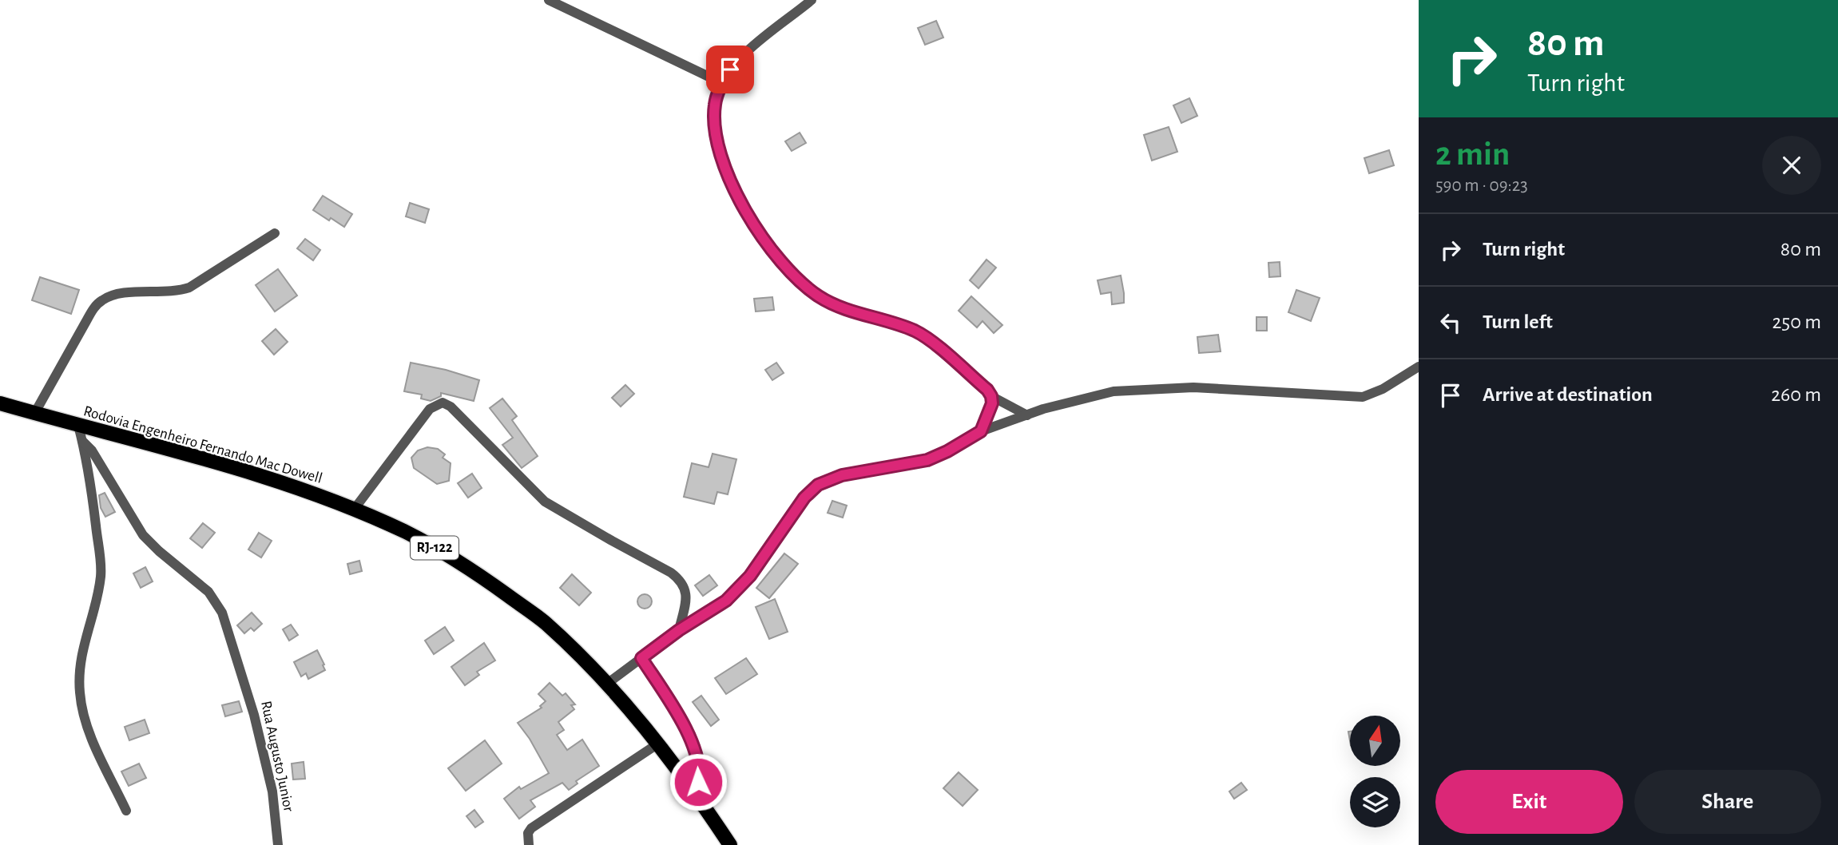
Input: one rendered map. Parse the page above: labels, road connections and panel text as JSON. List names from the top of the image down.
{
  "streets": {
    "main road": ["Rodovia Engenheiro Fernando Mac Dowell", "RJ-122"],
    "street": ["Rua Augusto Junior"]
  },
  "north": "top",
  "page": {
    "turn": ["80 m", "Turn right"],
    "heading": ["2 min", "590 m · 09:23"],
    "list": [
      {
        "name": "Turn right",
        "value": "80 m"
      },
      {
        "name": "Turn left",
        "value": "250 m"
      },
      {
        "name": "Arrive at destination",
        "value": "260 m"
      }
    ],
    "buttons": ["Exit", "Share"]
  }
}
